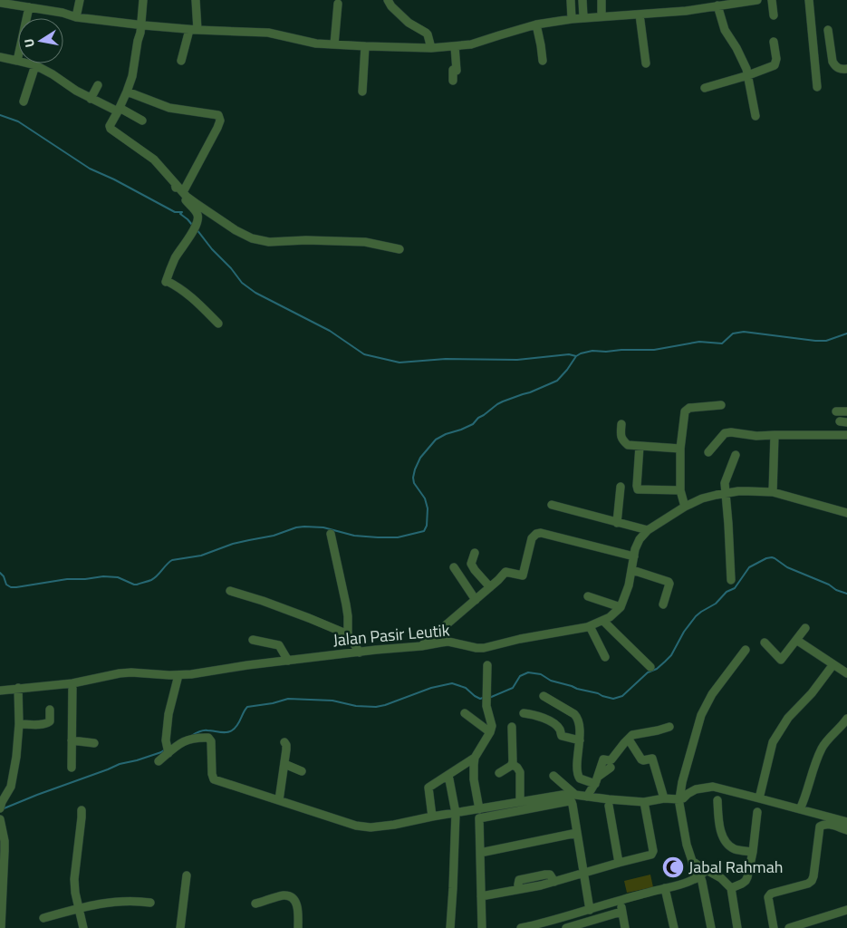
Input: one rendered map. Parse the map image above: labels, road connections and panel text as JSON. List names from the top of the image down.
{
  "streets": {
    "street": ["Jalan Pasir Leutik"]
  },
  "places": {
    "mosque": ["Jabal Rahmah"]
  },
  "north": "left"
}
